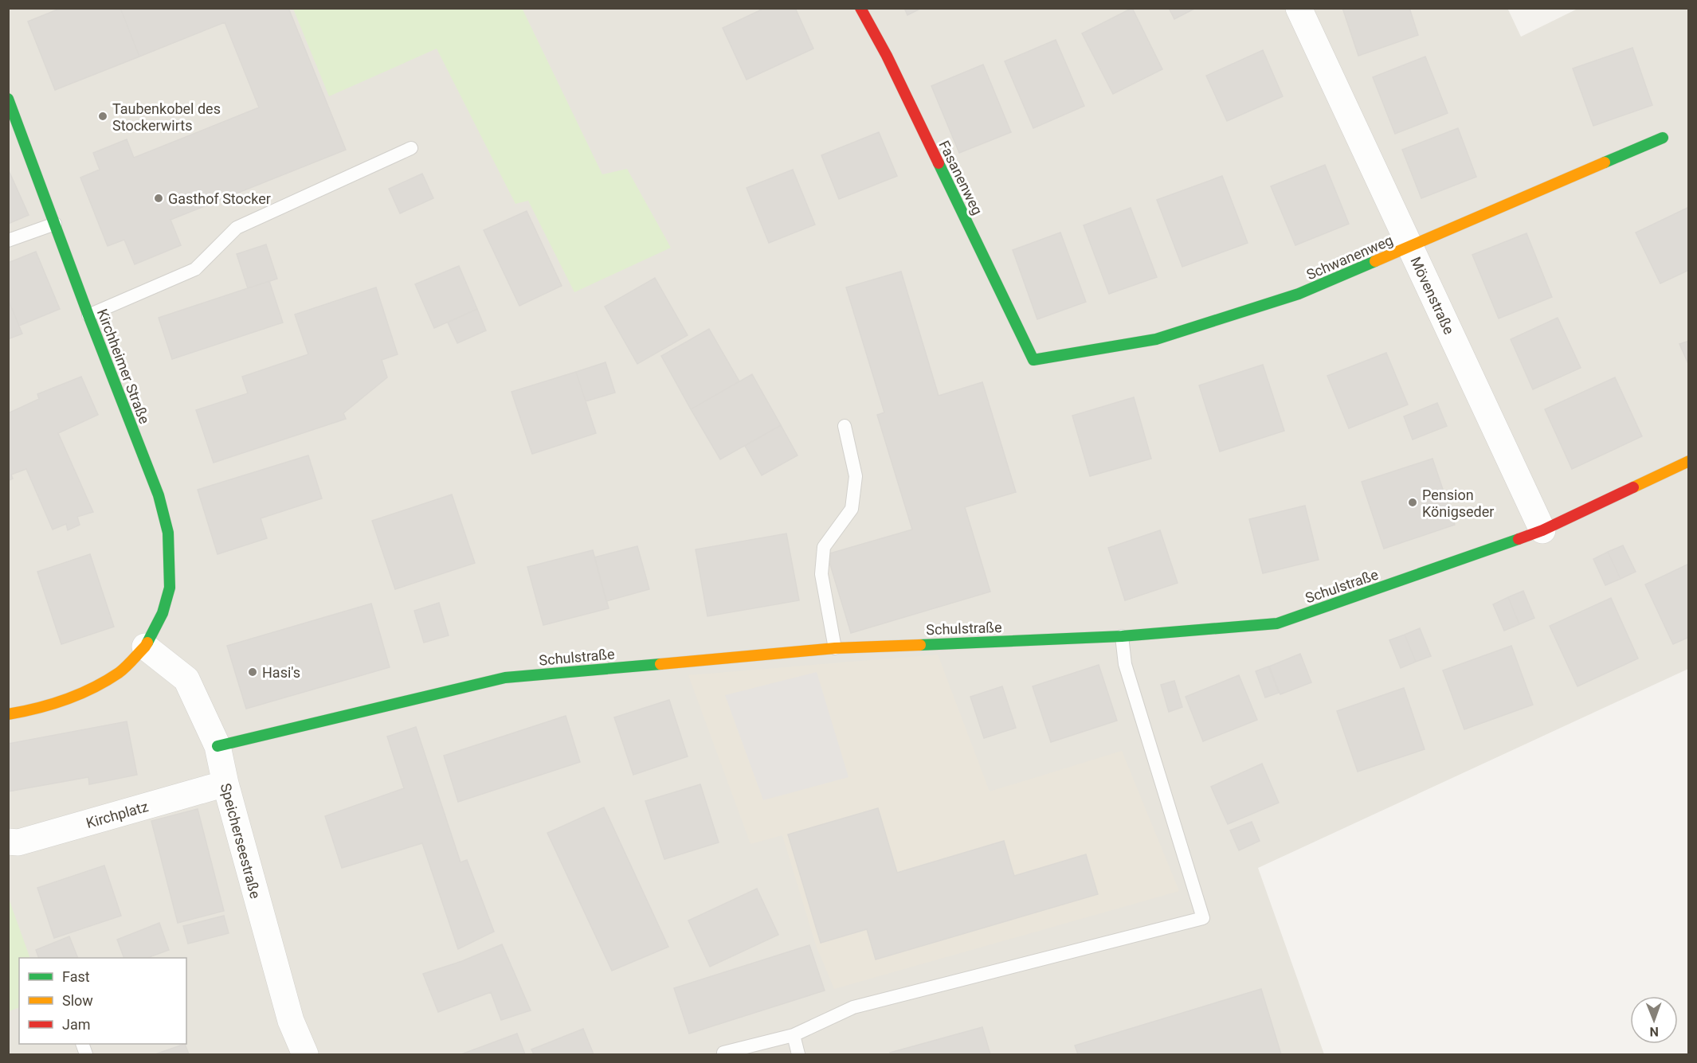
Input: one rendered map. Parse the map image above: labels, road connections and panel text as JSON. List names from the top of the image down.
{
  "streets": {
    "street": [
      "Fasanenweg",
      "Schwanenweg",
      "Mövenstraße",
      "Kirchheimer Straße",
      "Schulstraße",
      "Kirchplatz",
      "Speicherseestraße"
    ]
  },
  "crossings": [
    ["Fasanenweg", "Schwanenweg"],
    ["Schwanenweg", "Mövenstraße"],
    ["Mövenstraße", "Schulstraße"],
    ["Kirchheimer Straße", "Speicherseestraße"],
    ["Schulstraße", "Speicherseestraße"],
    ["Kirchplatz", "Speicherseestraße"]
  ],
  "places": [
    "Taubenkobel des Stockerwirts",
    "Gasthof Stocker",
    "Pension Königseder",
    "Hasi's"
  ],
  "legend": ["Fast", "Slow", "Jam"],
  "north": "bottom"
}
